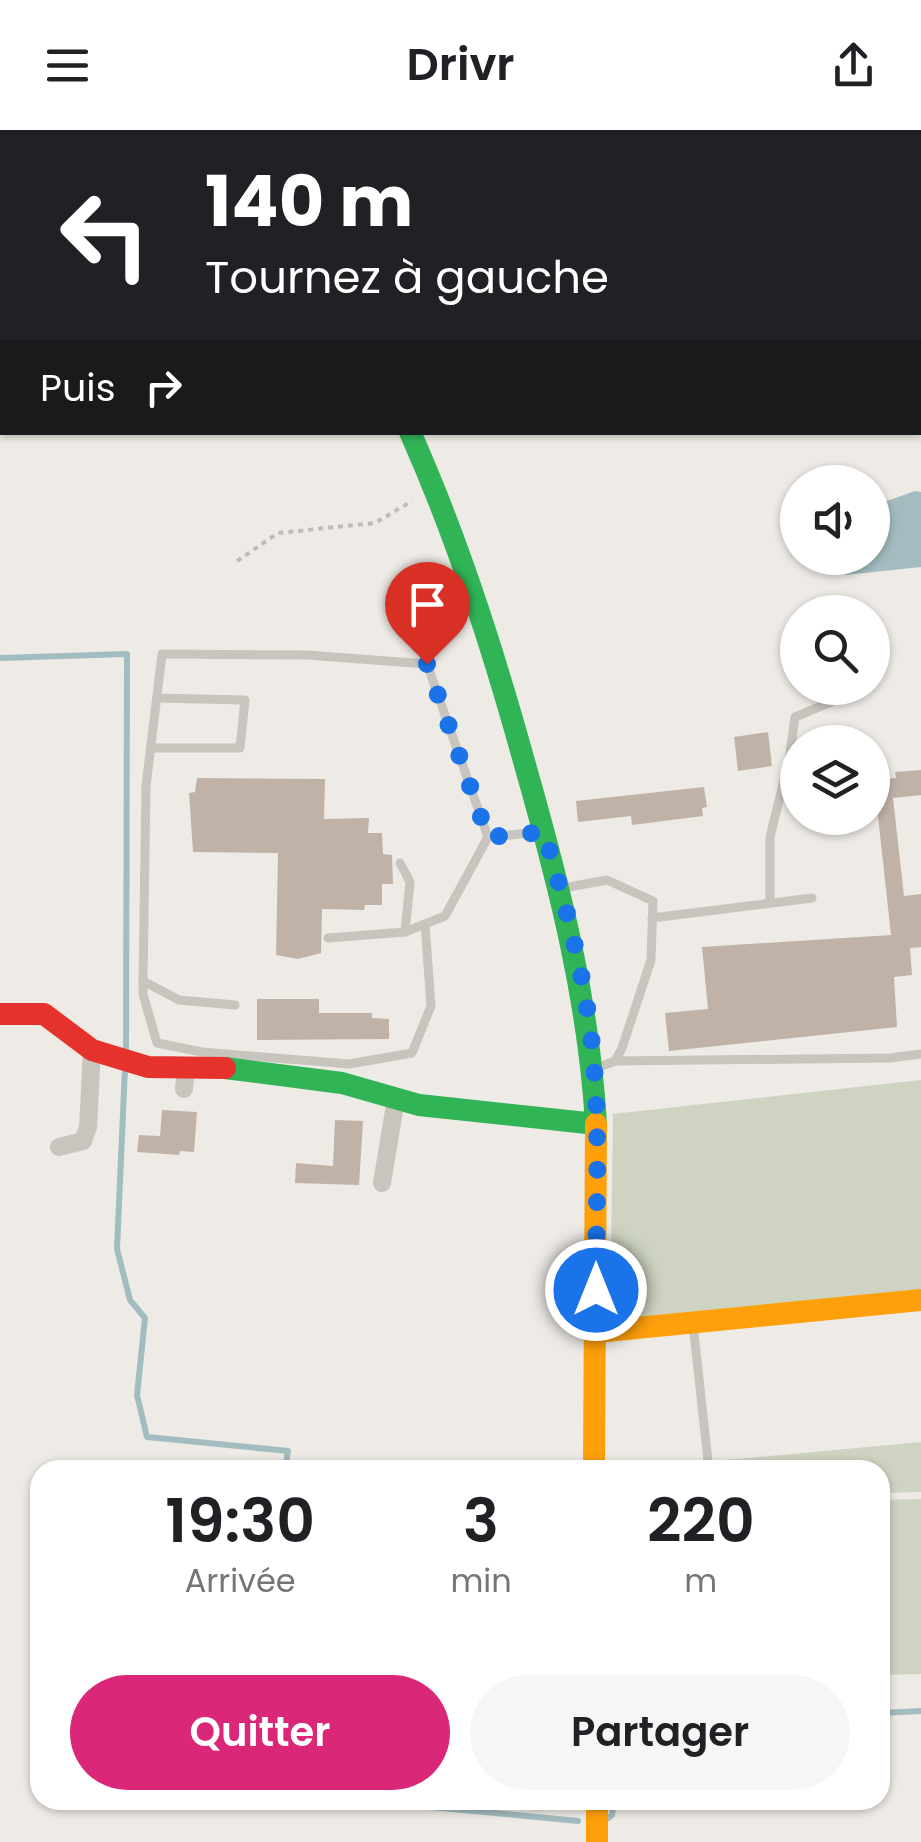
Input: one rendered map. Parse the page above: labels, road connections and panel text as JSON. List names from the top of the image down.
{
  "page": {
    "header": "Drivr",
    "turn": ["140 m", "Tournez à gauche"],
    "then": "Puis",
    "eta": [
      "19:30",
      "Arrivée",
      "3",
      "min",
      "220",
      "m"
    ],
    "buttons": ["Quitter", "Partager"]
  }
}
